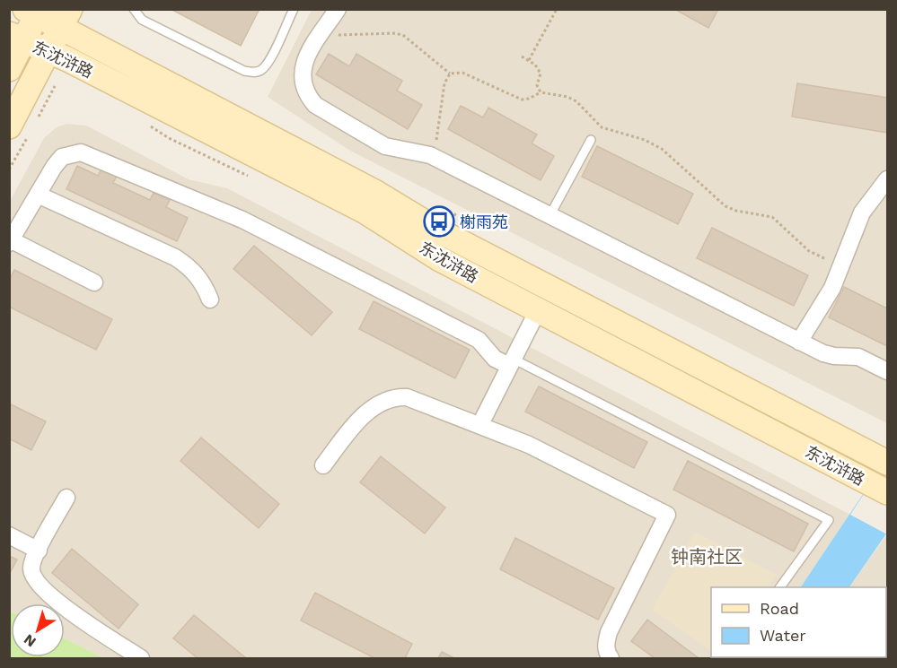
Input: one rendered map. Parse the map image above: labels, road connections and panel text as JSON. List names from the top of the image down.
{
  "streets": {
    "main road": ["东沈浒路"]
  },
  "districts": ["钟南社区"],
  "places": {
    "bus stop": ["榭雨苑"]
  },
  "legend": ["Road", "Water"],
  "north": "bottom left"
}
